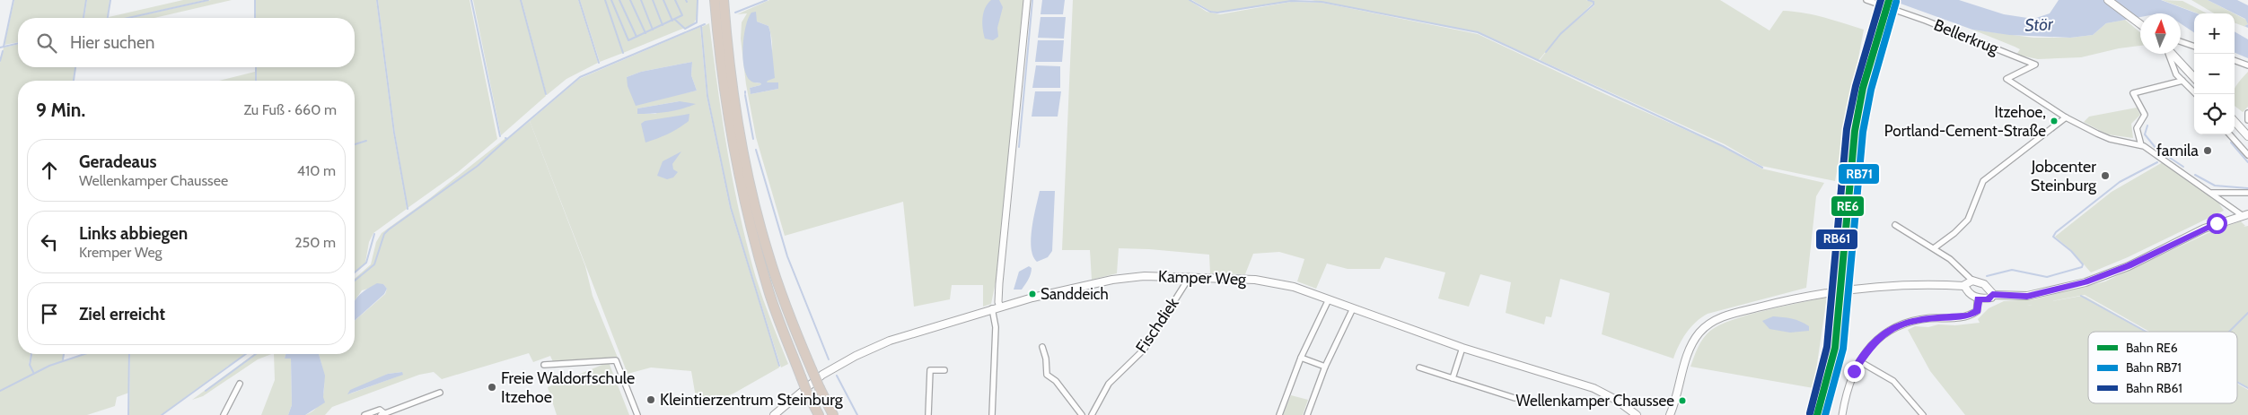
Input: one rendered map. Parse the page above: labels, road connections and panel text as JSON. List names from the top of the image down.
{
  "streets": {
    "main road": ["Kamper Weg"],
    "street": ["Bellerkrug", "Fischdiek"]
  },
  "crossings": [
    ["Kamper Weg", "Fischdiek"]
  ],
  "water": ["Stör"],
  "places": [
    "Itzehoe, Portland-Cement-Straße",
    "famila",
    "Jobcenter Steinburg",
    "Sanddeich",
    "Freie Waldorfschule Itzehoe",
    "Kleintierzentrum Steinburg",
    "Wellenkamper Chaussee"
  ],
  "lines": ["rail line RE6", "rail line RB61", "rail line RB71"],
  "legend": ["Bahn RE6", "Bahn RB71", "Bahn RB61"],
  "north": "top",
  "page": {
    "map_buttons": ["+", "−"],
    "search": "Hier suchen",
    "heading": ["9 Min.", "Zu Fuß · 660 m"],
    "list": [
      ["Geradeaus", "Wellenkamper Chaussee", "410 m"],
      ["Links abbiegen", "Kremper Weg", "250 m"],
      "Ziel erreicht"
    ]
  }
}
